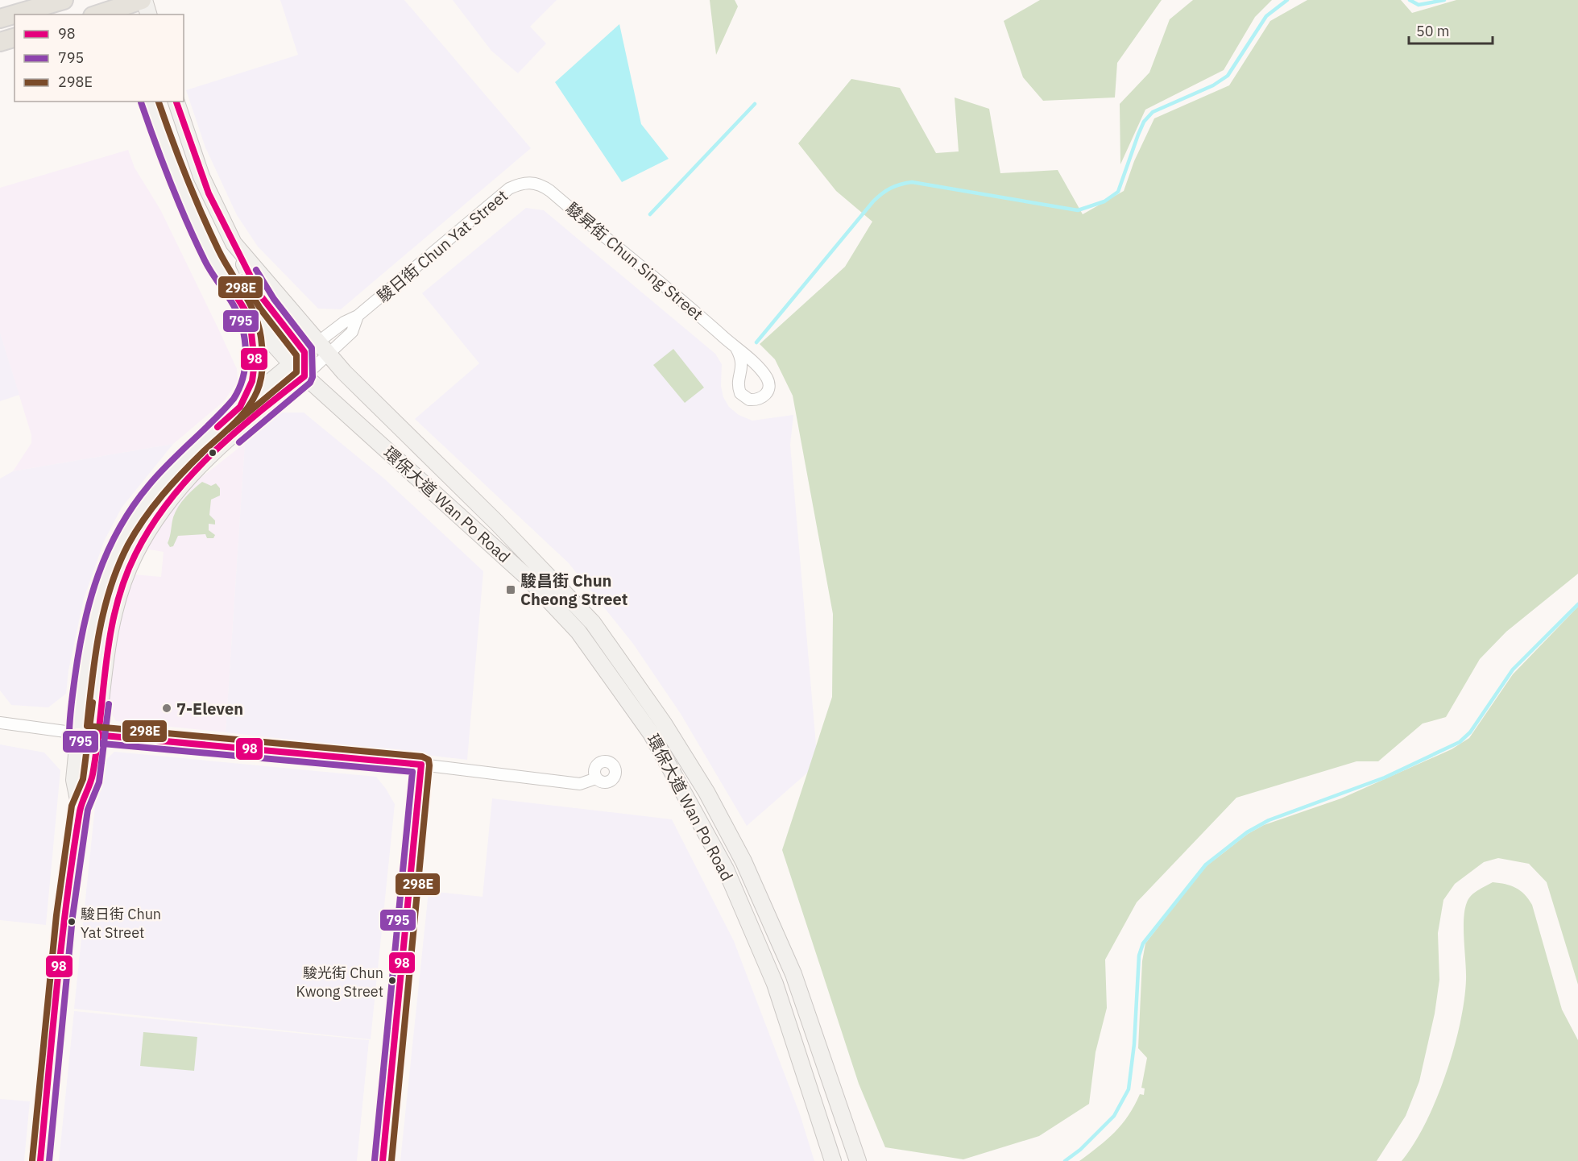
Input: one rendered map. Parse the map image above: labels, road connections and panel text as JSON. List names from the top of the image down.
{
  "streets": {
    "main road": ["駿日街 Chun Yat Street", "環保大道 Wan Po Road"],
    "street": ["駿昇街 Chun Sing Street"]
  },
  "crossings": [
    ["駿日街 Chun Yat Street", "駿昇街 Chun Sing Street"],
    ["駿日街 Chun Yat Street", "環保大道 Wan Po Road"]
  ],
  "places": {
    "transit": ["駿昌街 Chun Cheong Street"],
    "other": ["7-Eleven", "駿日街 Chun Yat Street", "駿光街 Chun Kwong Street"]
  },
  "lines": ["transit line 98", "transit line 298E", "transit line 795"],
  "legend": ["98", "795", "298E"],
  "scale_bar": "50 m"
}
